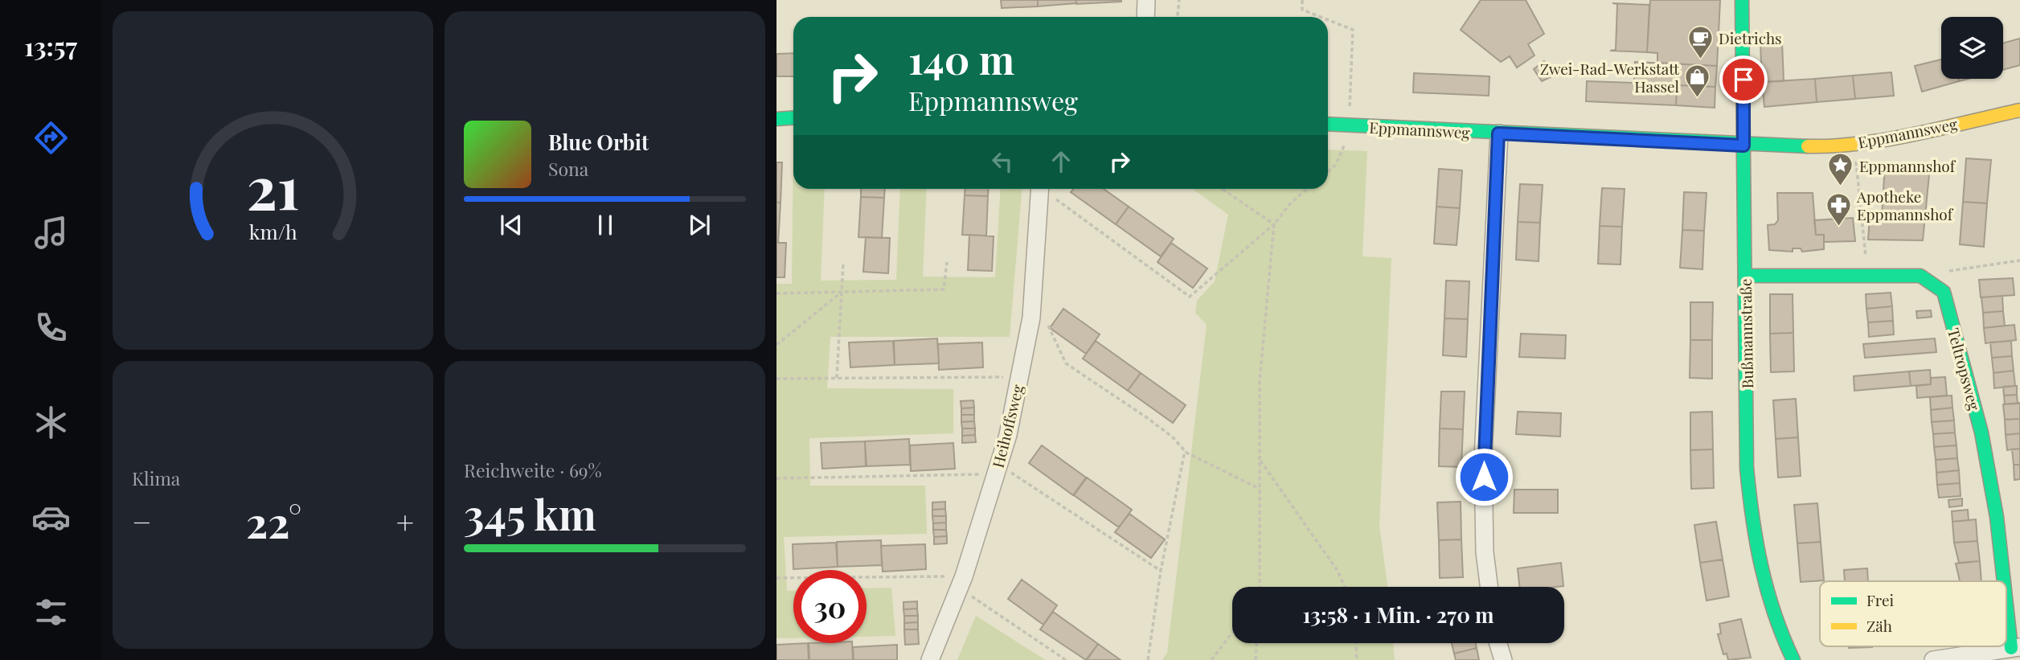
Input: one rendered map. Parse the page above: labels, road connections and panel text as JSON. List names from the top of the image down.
{
  "streets": {
    "street": [
      "Eppmannsweg",
      "Bußmannstraße",
      "Teltropsweg",
      "Heihoffsweg"
    ]
  },
  "crossings": [
    ["Eppmannsweg", "Bußmannstraße"]
  ],
  "places": {
    "cafe": ["Dietrichs"],
    "shop": ["Zwei-Rad-Werkstatt Hassel"],
    "place": ["Eppmannshof"],
    "pharmacy": ["Apotheke Eppmannshof"]
  },
  "legend": ["Frei", "Zäh"],
  "page": {
    "tabs": "13:57",
    "turn": ["140 m", "Eppmannsweg"],
    "song": ["Blue Orbit", "Sona"],
    "tile": [
      "Klima",
      ["Reichweite · 69%", "345 km"]
    ],
    "heat": ["−", "22°", "+"],
    "limit": "30",
    "trip": "13:58 · 1 Min. · 270 m",
    "gauge": ["21", "km/h"]
  }
}
